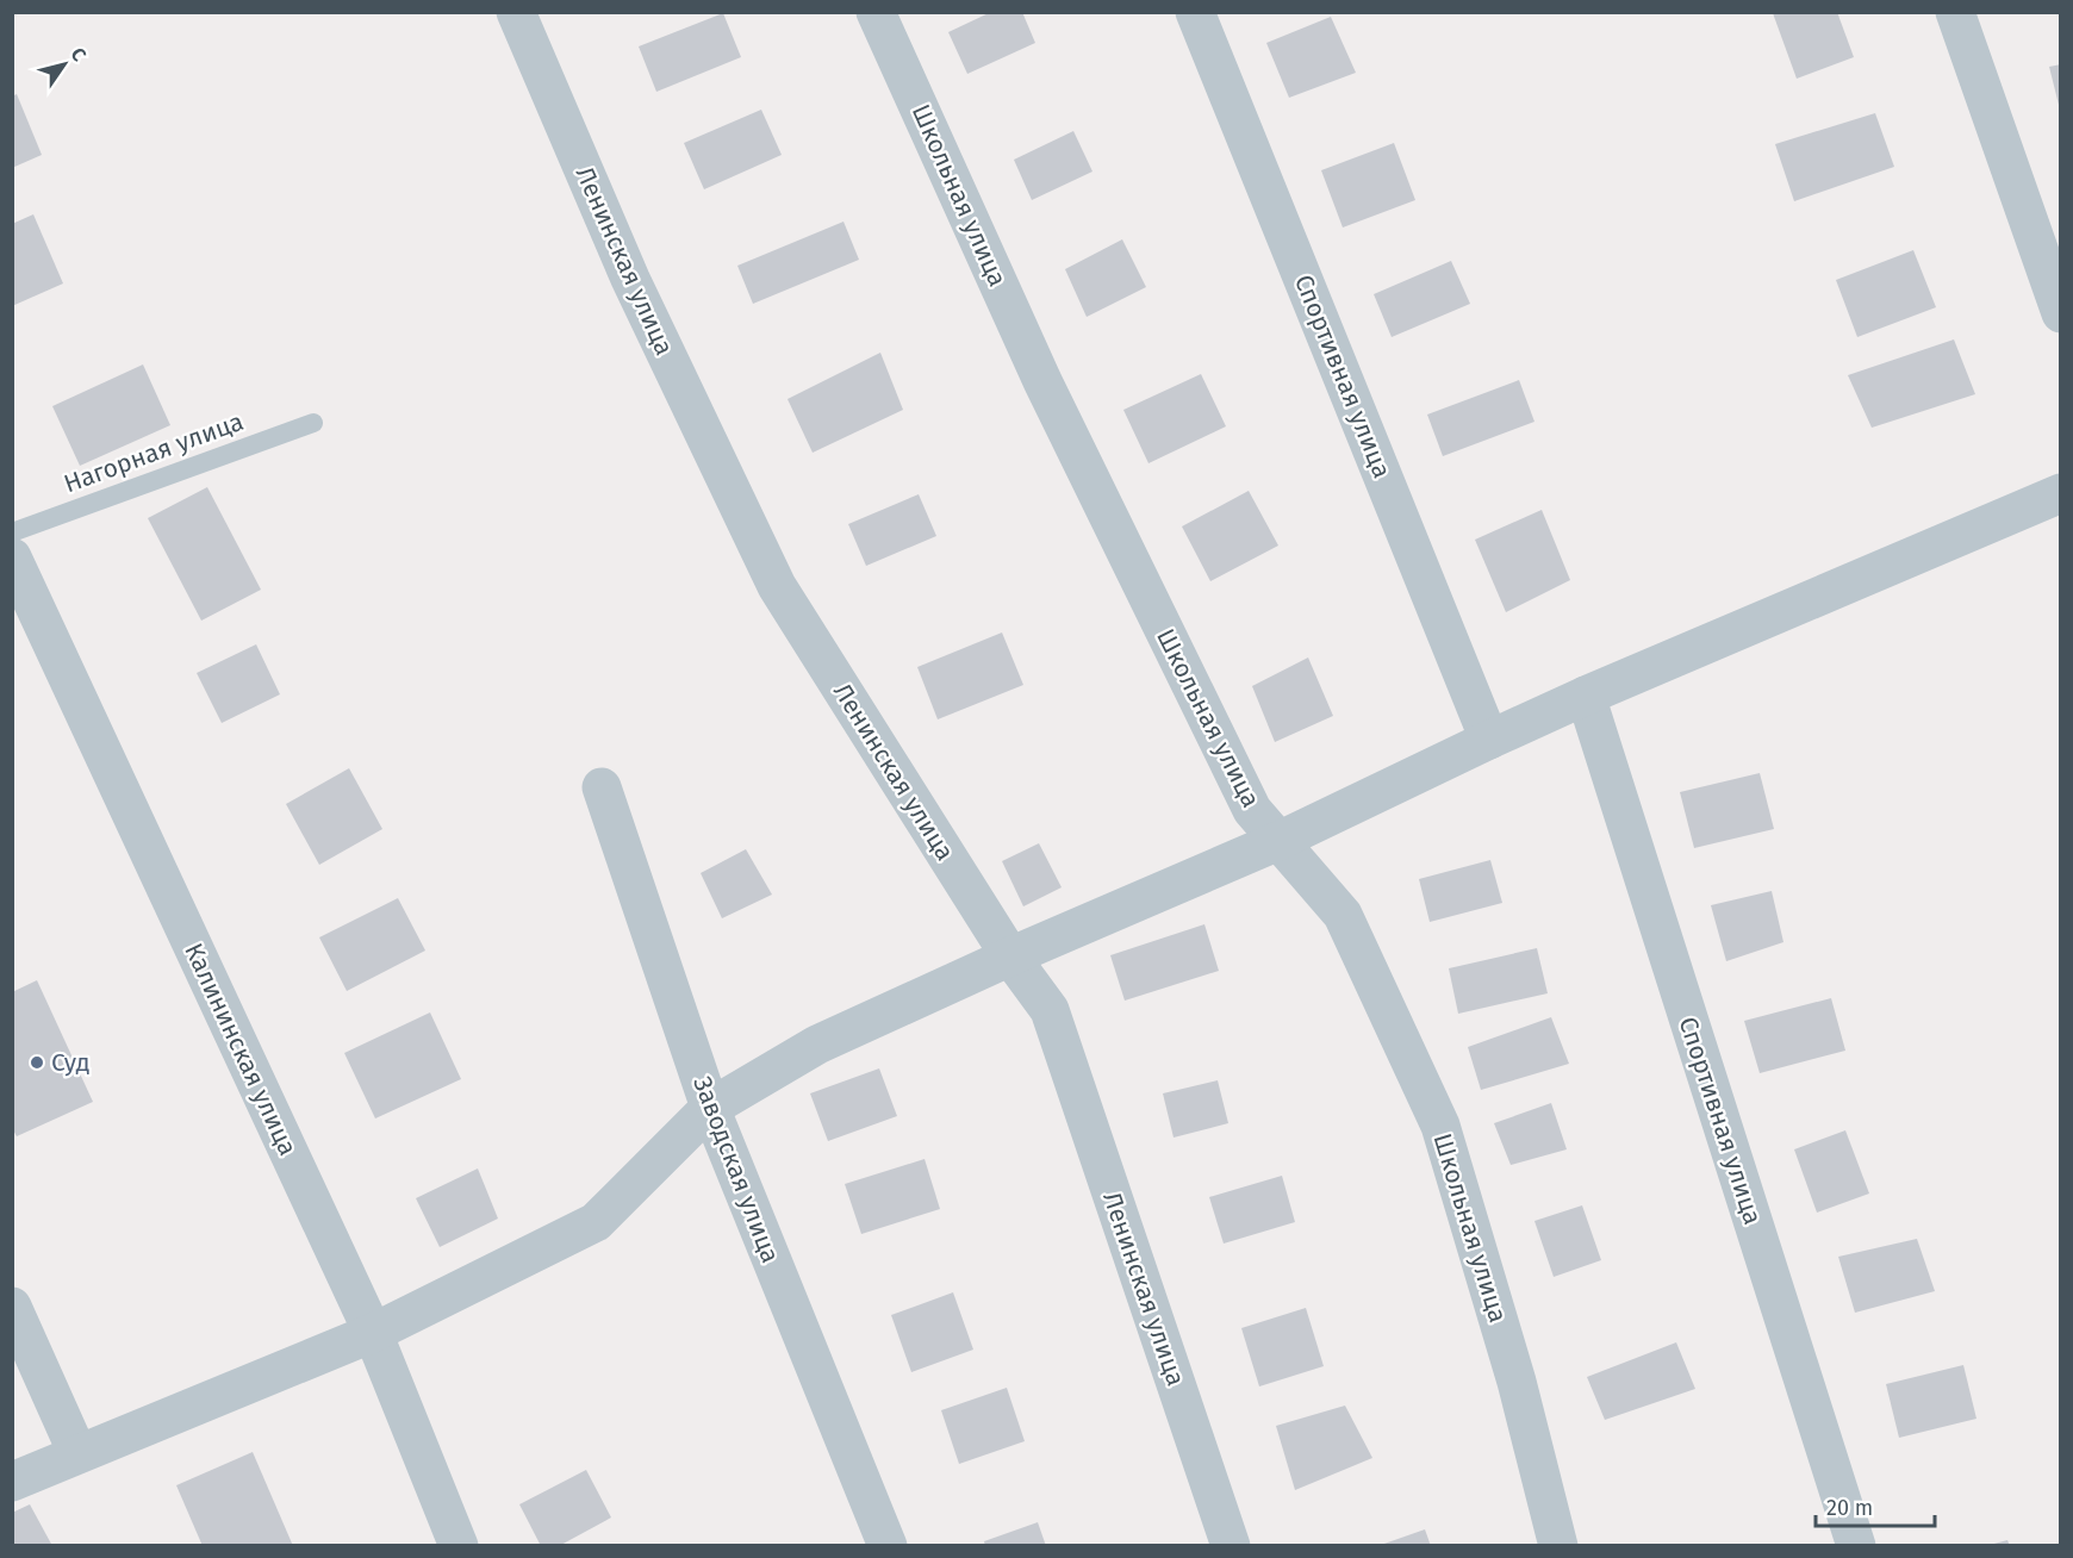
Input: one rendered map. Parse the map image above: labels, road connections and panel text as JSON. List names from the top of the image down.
{
  "streets": {
    "street": [
      "Школьная улица",
      "Ленинская улица",
      "Спортивная улица",
      "Калининская улица",
      "Заводская улица"
    ],
    "lane": ["Нагорная улица"]
  },
  "places": ["Суд"],
  "scale_bar": "20 m",
  "north": "top right"
}
